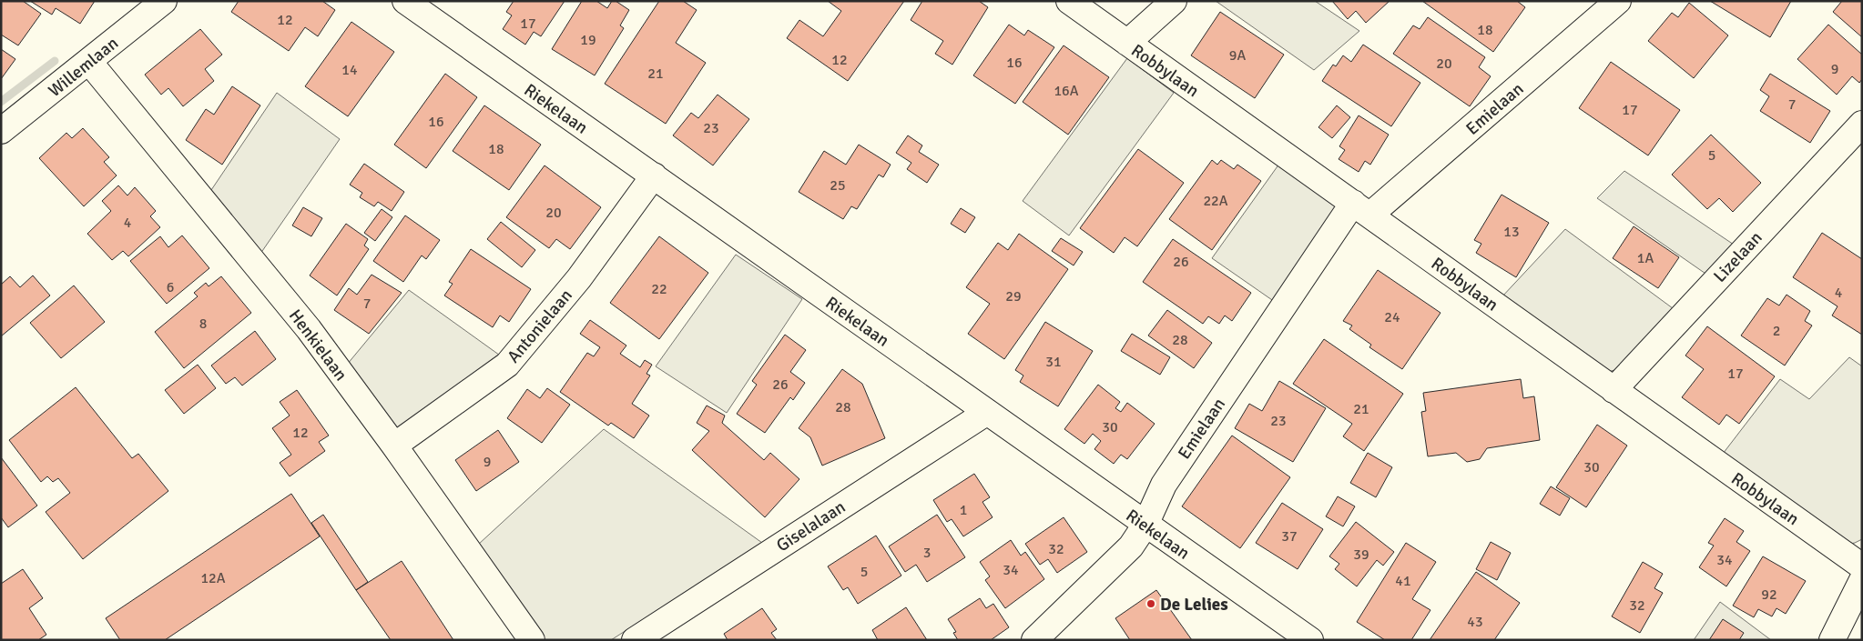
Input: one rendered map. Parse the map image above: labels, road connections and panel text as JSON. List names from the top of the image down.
{
  "streets": {
    "street": [
      "Willemlaan",
      "Robbylaan",
      "Riekelaan",
      "Emielaan",
      "Lizelaan",
      "Antonielaan",
      "Henkielaan",
      "Giselalaan"
    ]
  },
  "crossings": [
    ["Willemlaan", "Henkielaan"],
    ["Robbylaan", "Emielaan"],
    ["Robbylaan", "Lizelaan"],
    ["Riekelaan", "Emielaan"],
    ["Riekelaan", "Antonielaan"],
    ["Riekelaan", "Giselalaan"],
    ["Antonielaan", "Henkielaan"]
  ],
  "places": ["De Lelies"],
  "house_numbers": [
    "12",
    "17",
    "18",
    "19",
    "9A",
    "12",
    "16",
    "20",
    "9",
    "14",
    "21",
    "16A",
    "7",
    "17",
    "16",
    "23",
    "18",
    "5",
    "25",
    "22A",
    "20",
    "4",
    "13",
    "1A",
    "26",
    "6",
    "22",
    "4",
    "29",
    "7",
    "24",
    "8",
    "2",
    "28",
    "31",
    "17",
    "26",
    "28",
    "21",
    "23",
    "30",
    "12",
    "9",
    "30",
    "1",
    "37",
    "32",
    "3",
    "39",
    "34",
    "34",
    "5",
    "12A",
    "41",
    "92",
    "32",
    "43"
  ]
}
